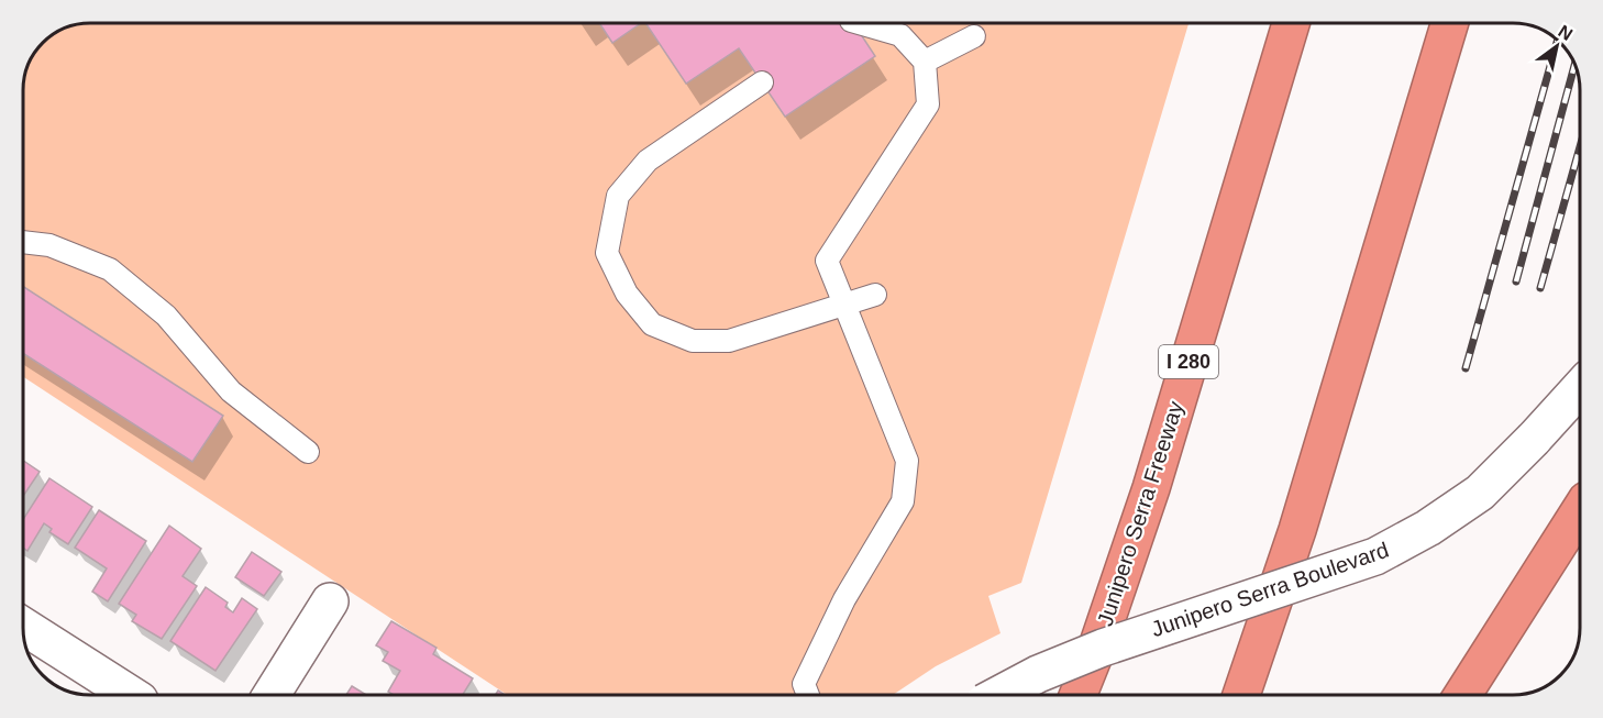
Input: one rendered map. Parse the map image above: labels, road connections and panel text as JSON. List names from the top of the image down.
{
  "streets": {
    "highway": ["I 280", "Junipero Serra Freeway"],
    "main road": ["Junipero Serra Boulevard"]
  },
  "north": "top right"
}
